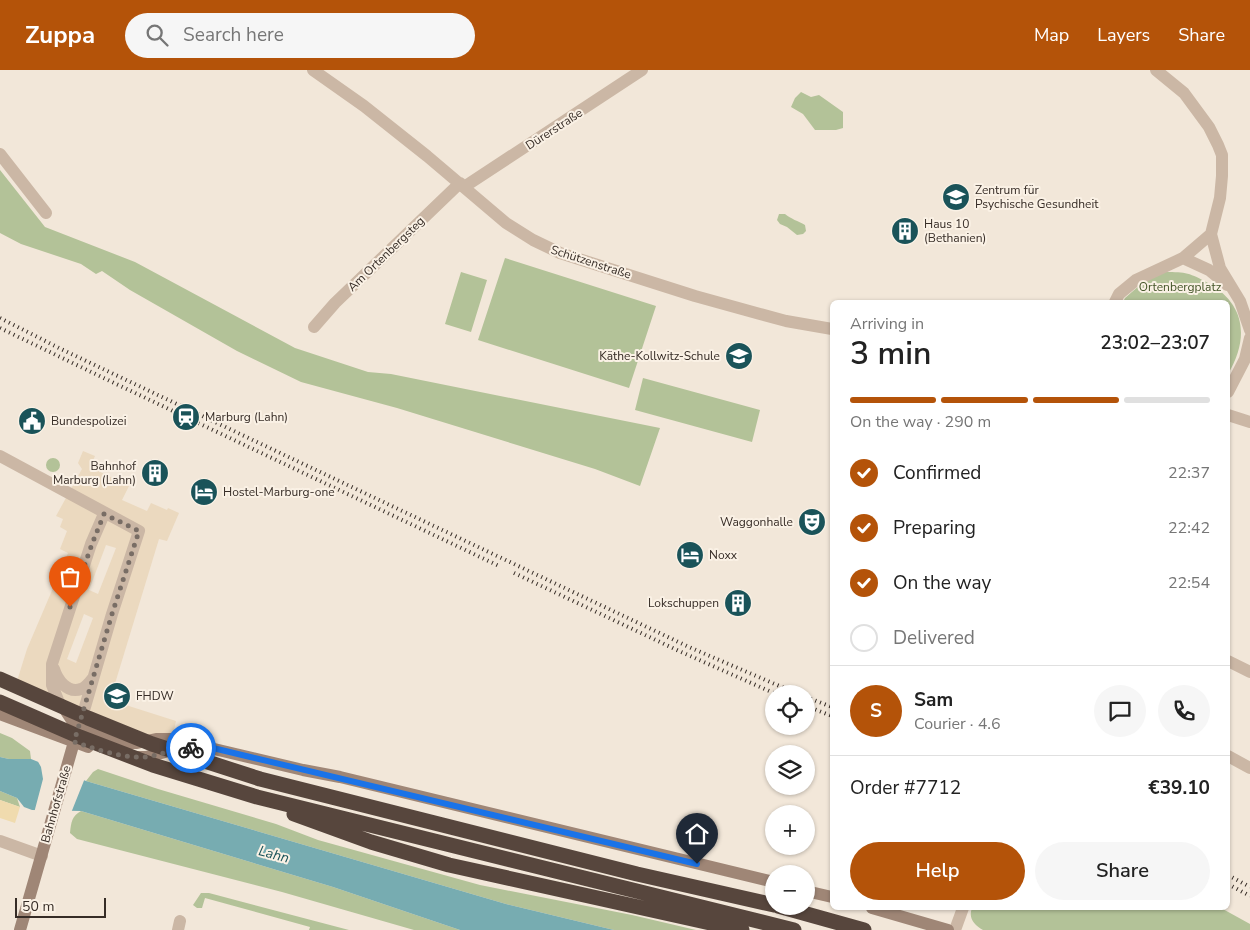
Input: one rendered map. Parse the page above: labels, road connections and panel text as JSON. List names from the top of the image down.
{
  "streets": {
    "main road": ["Bahnhofstraße"],
    "street": ["Dürerstraße", "Am Ortenbergsteg", "Schützenstraße"]
  },
  "crossings": [
    ["Dürerstraße", "Am Ortenbergsteg"],
    ["Dürerstraße", "Schützenstraße"],
    ["Am Ortenbergsteg", "Schützenstraße"]
  ],
  "water": ["Lahn"],
  "parks": ["Ortenbergplatz"],
  "places": {
    "school or university": ["Zentrum für Psychische Gesundheit", "Käthe-Kollwitz-Schule", "FHDW"],
    "building": ["Haus 10 (Bethanien)", "Bahnhof Marburg (Lahn)", "Lokschuppen"],
    "station": ["Marburg (Lahn)"],
    "public building": ["Bundespolizei"],
    "hotel": ["Hostel-Marburg-one", "Noxx"],
    "theatre": ["Waggonhalle"]
  },
  "scale_bar": "50 m",
  "page": {
    "header": "Zuppa",
    "search": "Search here",
    "nav": ["Map", "Layers", "Share"],
    "heading": ["3 min", "Arriving in", "23:02–23:07"],
    "panel": [
      "Sam",
      "Courier · 4.6",
      "Order #7712",
      "€39.10"
    ],
    "bar": "On the way · 290 m",
    "list": [
      ["Confirmed", "22:37"],
      ["Preparing", "22:42"],
      ["On the way", "22:54"],
      "Delivered"
    ],
    "map_buttons": ["+", "−"],
    "round": "S",
    "buttons": ["Help", "Share"],
    "scale": "50 m"
  }
}
